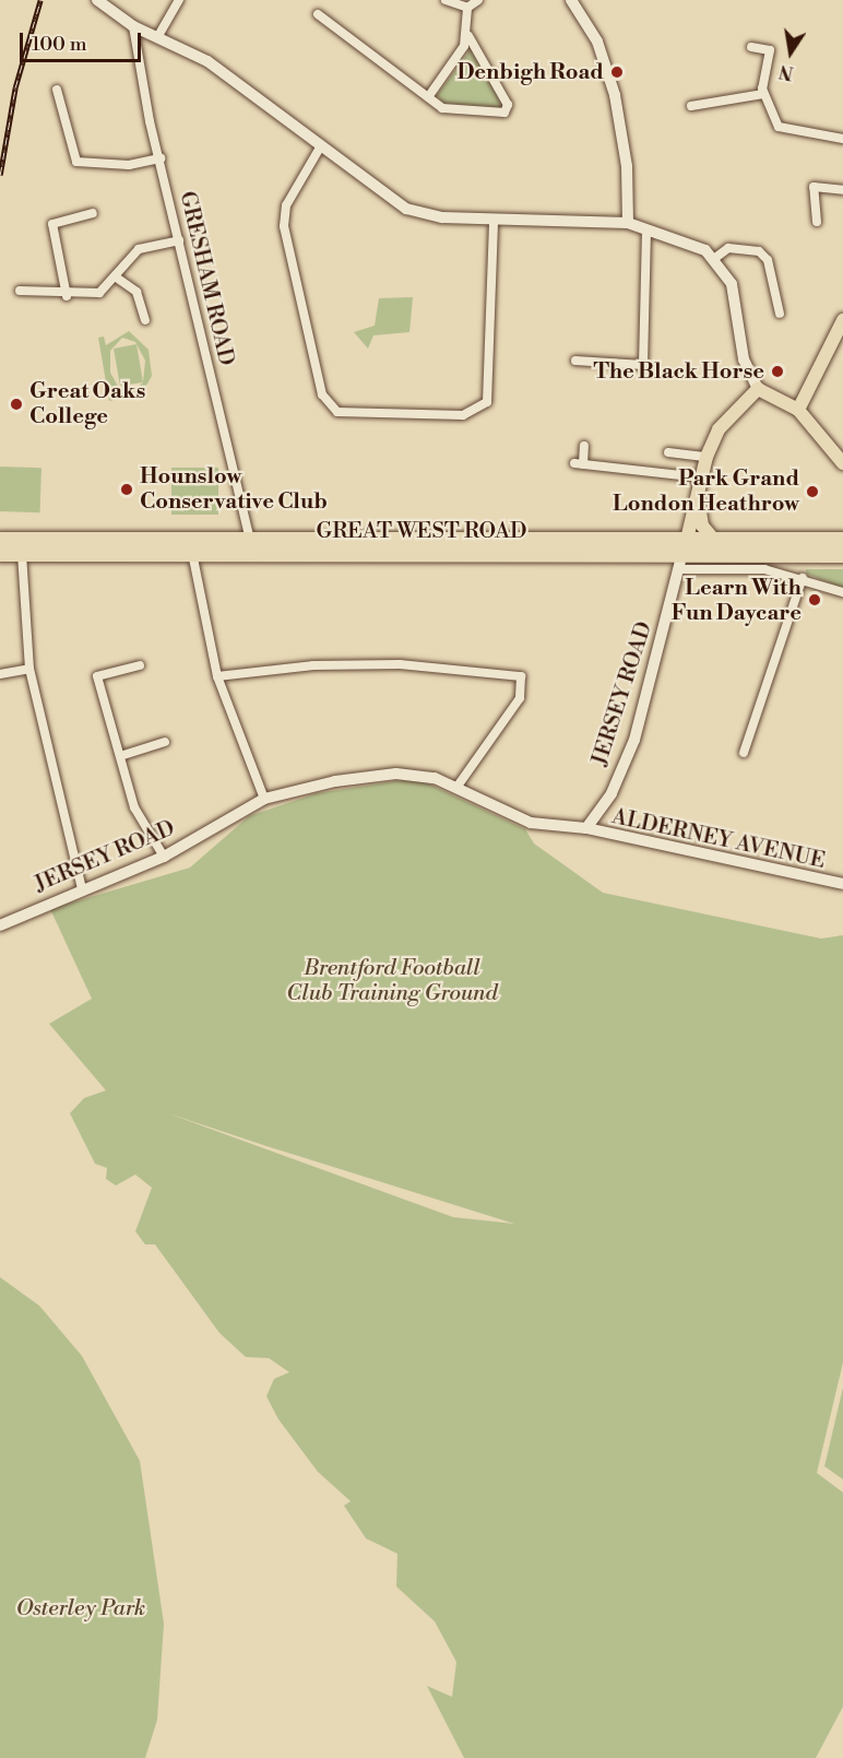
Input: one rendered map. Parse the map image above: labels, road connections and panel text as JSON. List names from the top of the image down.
{
  "streets": {
    "highway": ["GREAT WEST ROAD"],
    "main road": ["JERSEY ROAD"],
    "street": ["GRESHAM ROAD", "ALDERNEY AVENUE"]
  },
  "crossings": [
    ["GRESHAM ROAD", "GREAT WEST ROAD"],
    ["GREAT WEST ROAD", "JERSEY ROAD"],
    ["JERSEY ROAD", "ALDERNEY AVENUE"]
  ],
  "parks": ["Brentford Football Club Training Ground", "Osterley Park"],
  "places": [
    "Denbigh Road",
    "The Black Horse",
    "Great Oaks College",
    "Hounslow Conservative Club",
    "Park Grand London Heathrow",
    "Learn With Fun Daycare"
  ],
  "scale_bar": "100 m",
  "north": "bottom"
}
